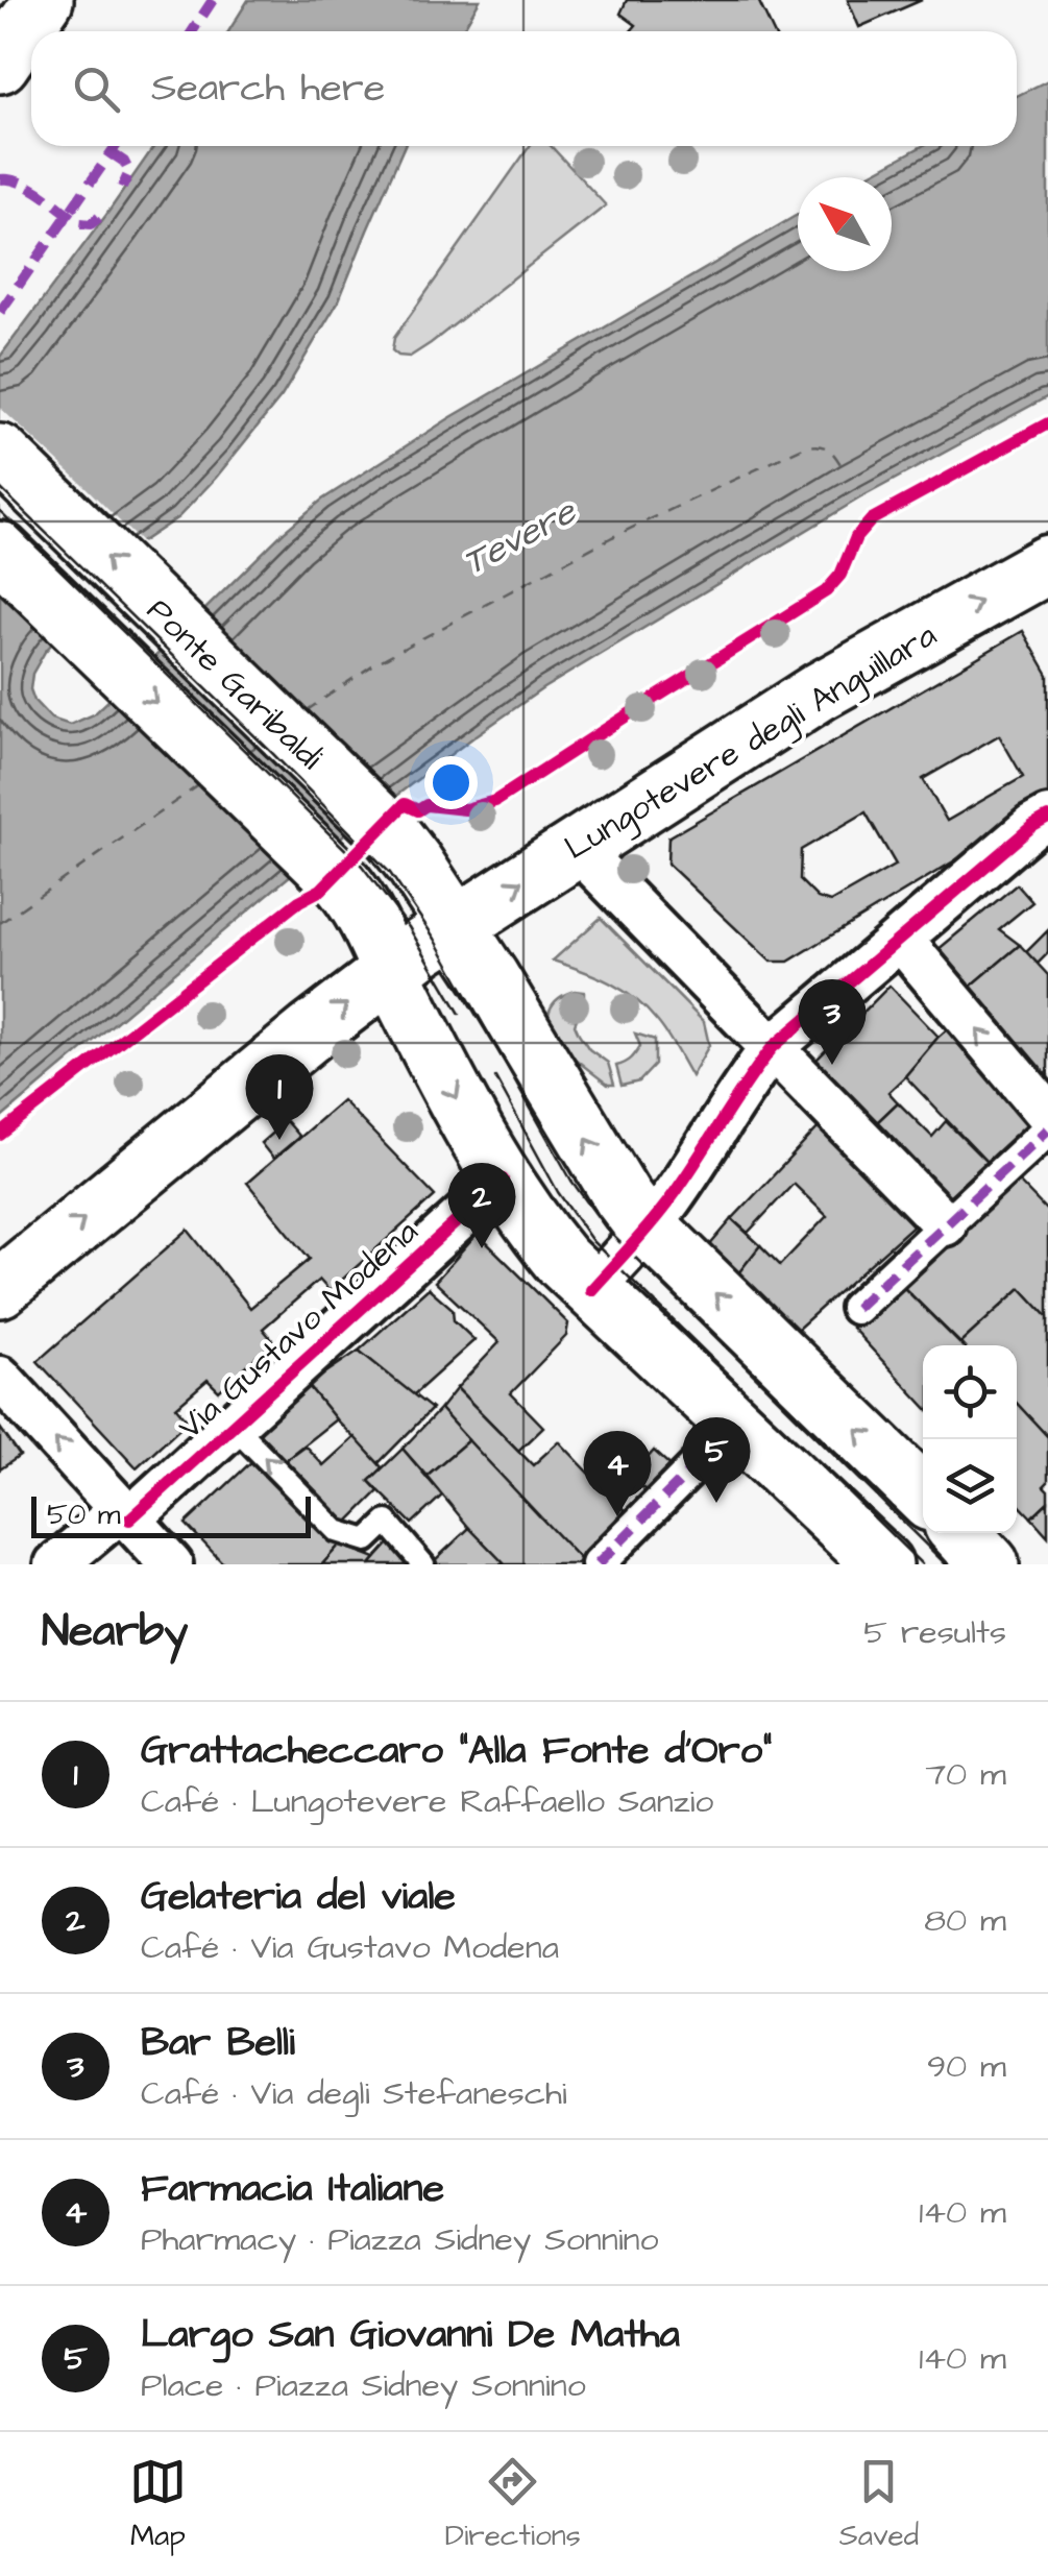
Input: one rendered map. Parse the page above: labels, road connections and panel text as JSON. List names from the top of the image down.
{
  "streets": {
    "main road": ["Ponte Garibaldi", "Lungotevere degli Anguillara"],
    "street": ["Via Gustavo Modena"]
  },
  "crossings": [
    ["Ponte Garibaldi", "Lungotevere degli Anguillara"],
    ["Ponte Garibaldi", "Via Gustavo Modena"]
  ],
  "one_way": ["Lungotevere degli Anguillara"],
  "water": ["Tevere"],
  "scale_bar": "50 m",
  "north": "top left",
  "page": {
    "search": "Search here",
    "pins": [
      "3",
      "1",
      "2",
      "5",
      "4"
    ],
    "scale": "50 m",
    "heading": ["Nearby", "5 results"],
    "list": [
      {
        "mark": "1",
        "name": "Grattacheccaro \"Alla Fonte d'Oro\"",
        "note": "Café · Lungotevere Raffaello Sanzio",
        "value": "70 m"
      },
      {
        "mark": "2",
        "name": "Gelateria del viale",
        "note": "Café · Via Gustavo Modena",
        "value": "80 m"
      },
      {
        "mark": "3",
        "name": "Bar Belli",
        "note": "Café · Via degli Stefaneschi",
        "value": "90 m"
      },
      {
        "mark": "4",
        "name": "Farmacia Italiane",
        "note": "Pharmacy · Piazza Sidney Sonnino",
        "value": "140 m"
      },
      {
        "mark": "5",
        "name": "Largo San Giovanni De Matha",
        "note": "Place · Piazza Sidney Sonnino",
        "value": "140 m"
      }
    ],
    "nav": ["Map", "Directions", "Saved"]
  }
}
